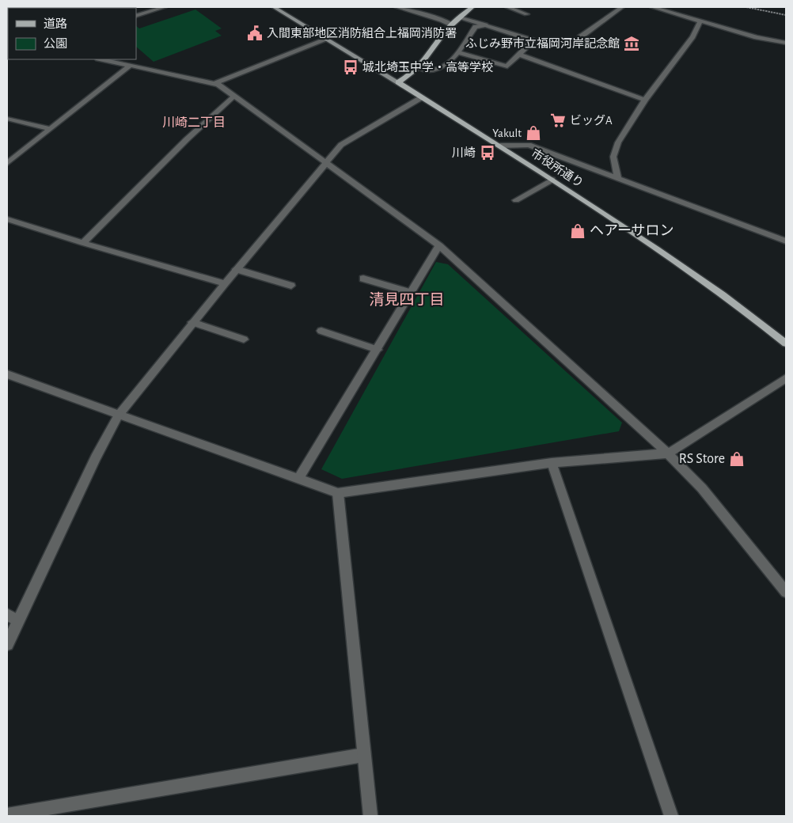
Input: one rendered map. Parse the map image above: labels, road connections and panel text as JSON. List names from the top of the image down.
{
  "streets": {
    "main road": ["市役所通り"]
  },
  "districts": ["川崎二丁目", "清見四丁目"],
  "places": {
    "public building": ["入間東部地区消防組合上福岡消防署"],
    "museum": ["ふじみ野市立福岡河岸記念館"],
    "bus stop": ["城北埼玉中学・高等学校", "川崎"],
    "supermarket": ["ビッグA"],
    "shop": ["Yakult", "ヘアーサロン", "RS Store"]
  },
  "legend": ["道路", "公園"]
}
